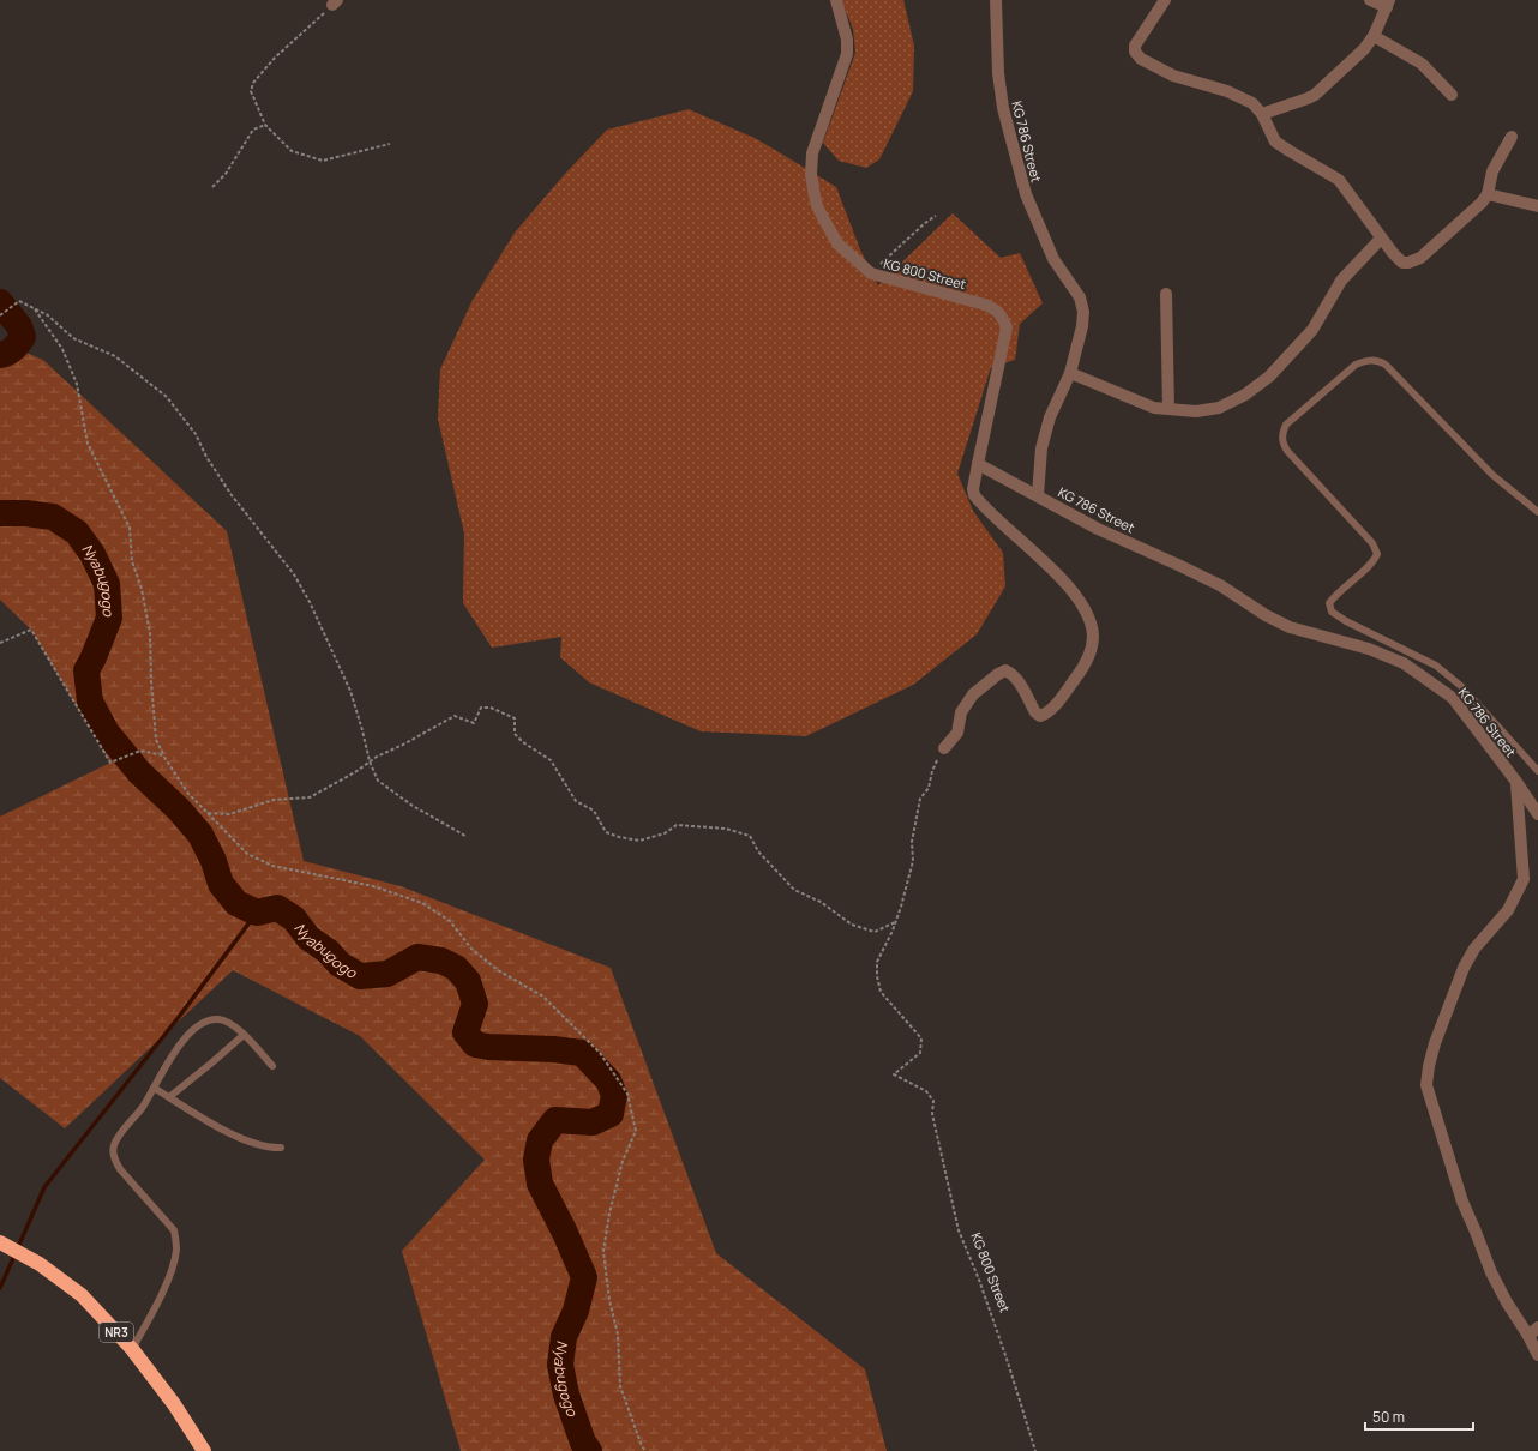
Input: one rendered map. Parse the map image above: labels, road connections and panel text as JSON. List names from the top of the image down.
{
  "streets": {
    "highway": ["NR3"],
    "street": ["KG 786 Street", "KG 800 Street"]
  },
  "water": ["Nyabugogo"],
  "scale_bar": "50 m"
}
